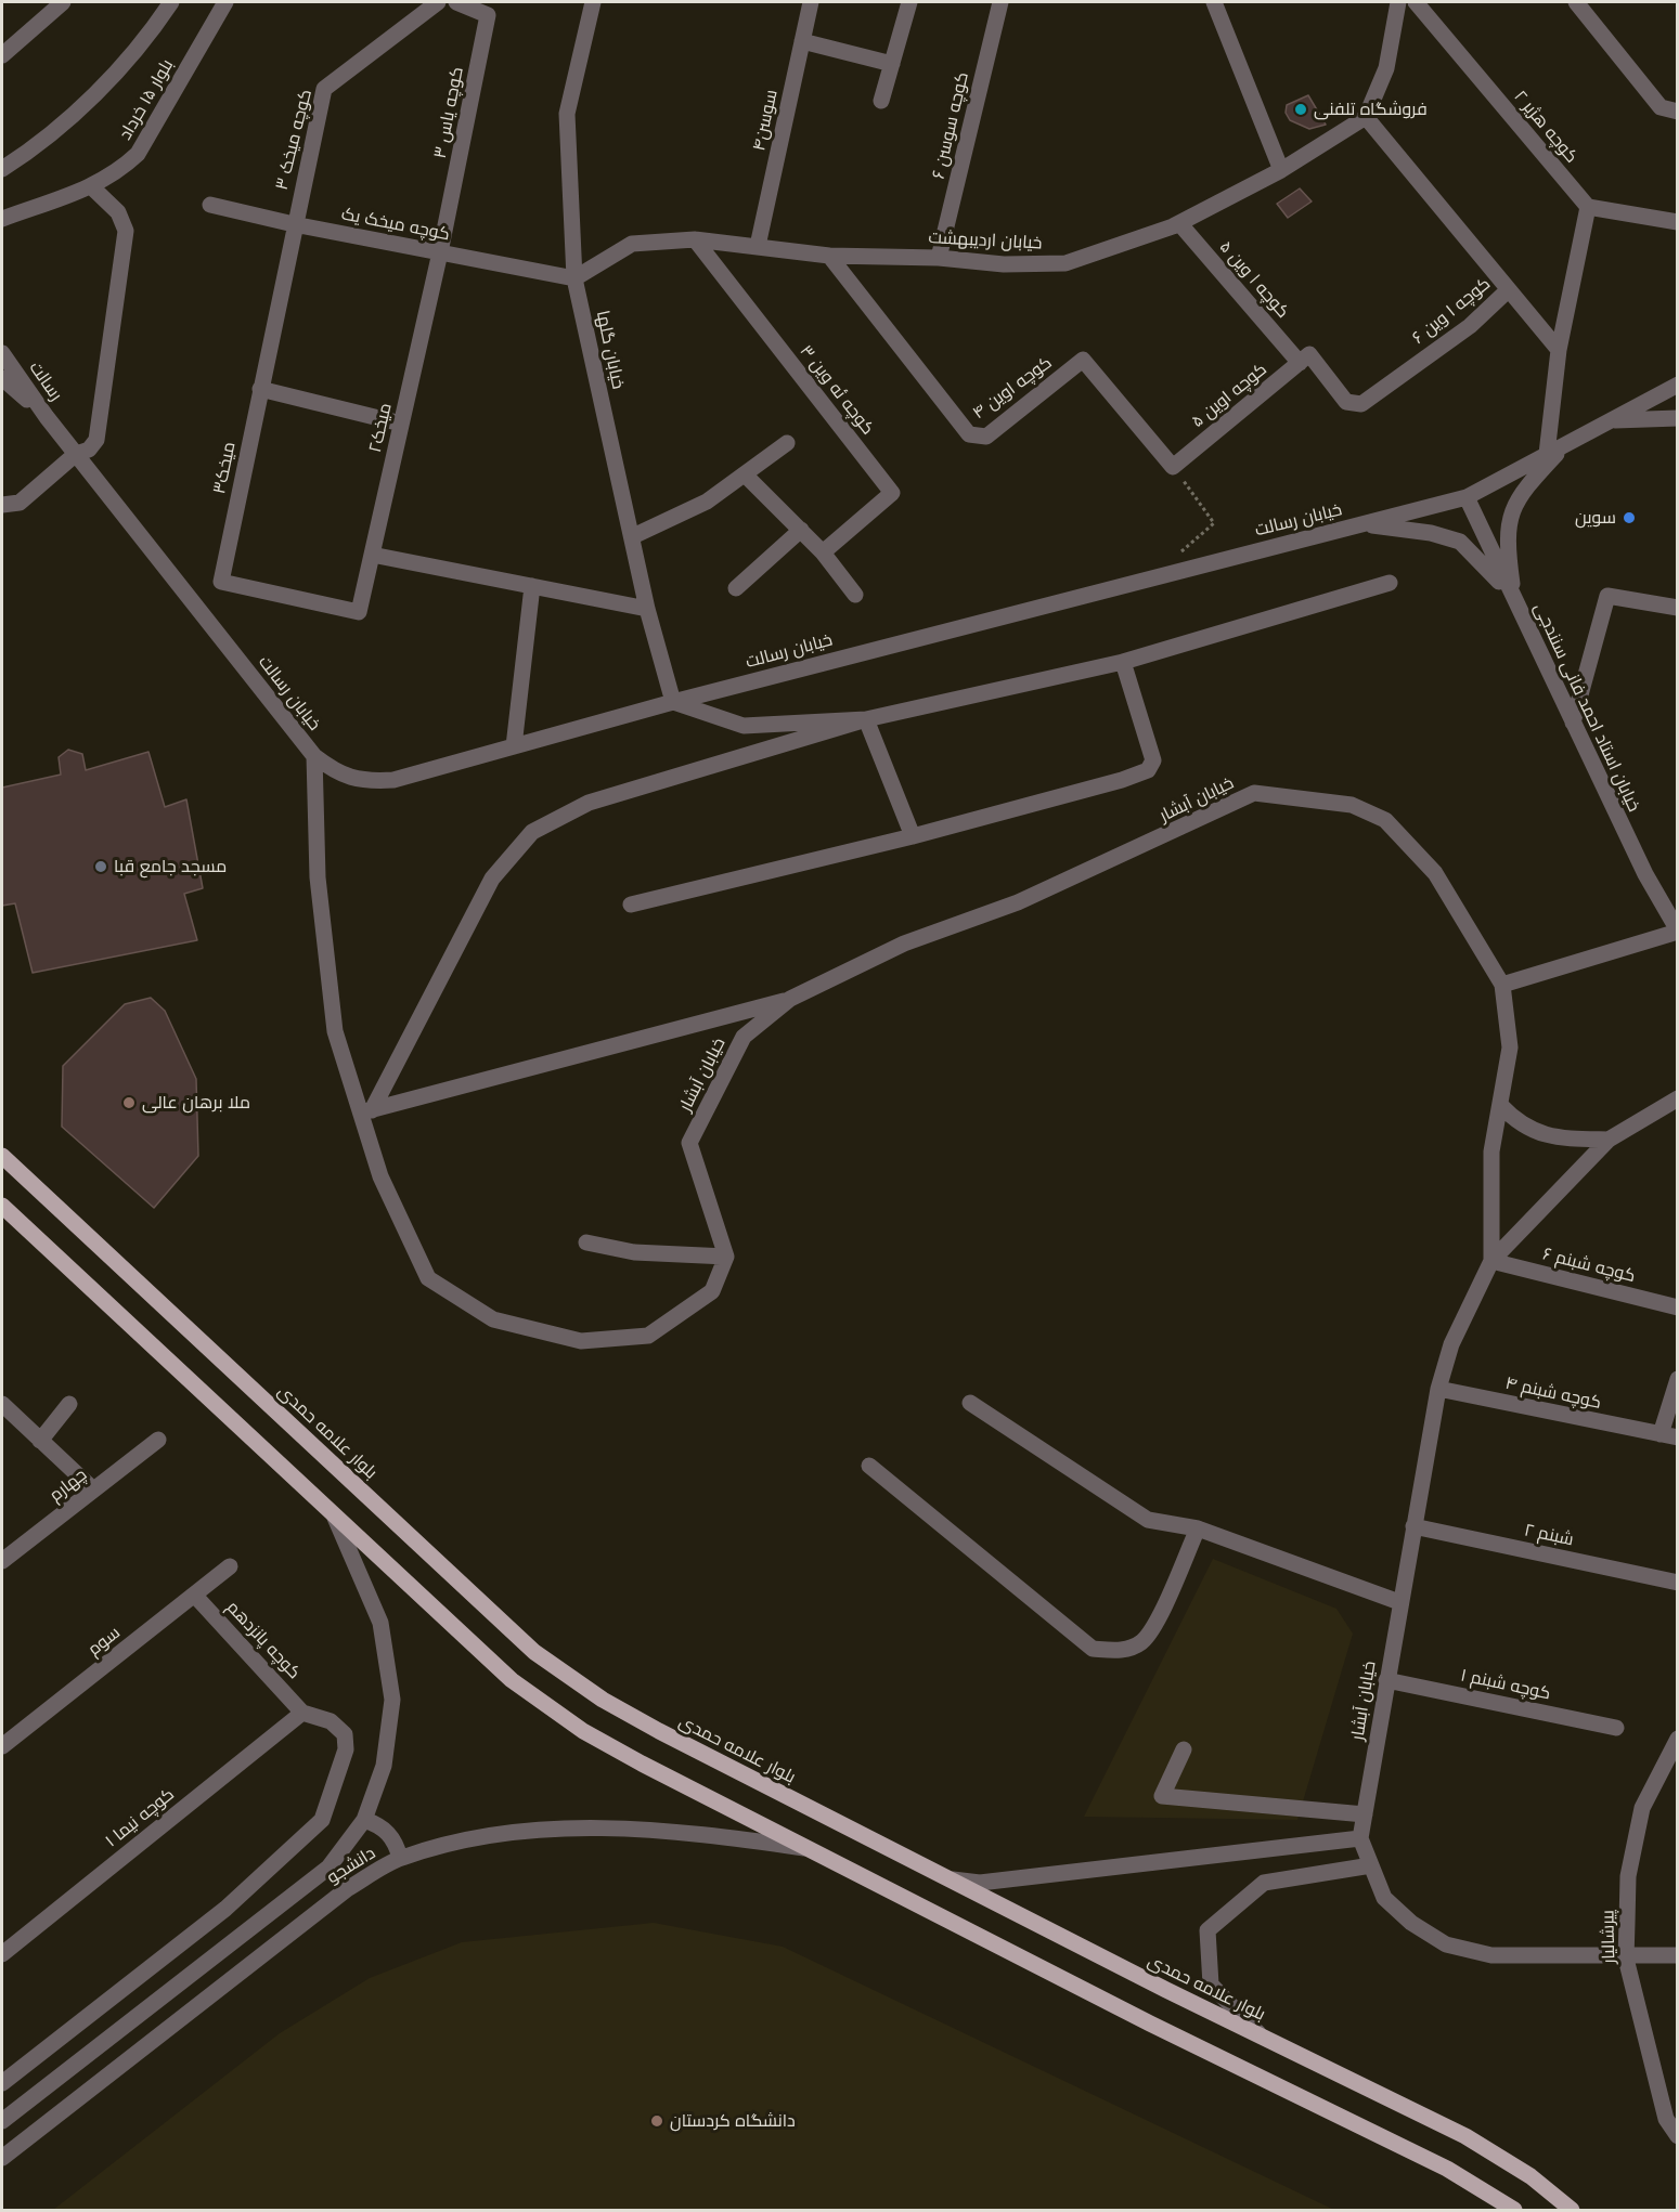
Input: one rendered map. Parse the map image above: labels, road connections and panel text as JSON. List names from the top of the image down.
{
  "streets": {
    "main road": ["بلوار علامه حمدی"],
    "street": [
      "بلوار ۱۵ خرداد",
      "کوچه یاس ۳",
      "سوسن۴",
      "کوچه سوسن ۶",
      "کوچه هژیر ۲",
      "کوچه میخک ۳",
      "کوچه میخک یک",
      "خیابان اردیبهشت",
      "کوچه ا وین ۵",
      "کوچه ا وین ۶",
      "خیابان گلها",
      "رسالت",
      "کوچه اوین ۴",
      "کوچه ئه وین ۳",
      "کوچه اوین ۵",
      "میخک۲",
      "میخک۳",
      "خیابان رسالت",
      "خیابان استاد احمد فانی سنندجی",
      "خیابان آبشار",
      "کوچه شبنم ۶",
      "کوچه شبنم ۴",
      "چهارم",
      "شبنم ۲",
      "کوچه پانزدهم",
      "سوم",
      "کوچه شبنم ۱",
      "کوچه نیما ۱",
      "دانشجو",
      "پیرشالیار"
    ]
  },
  "crossings": [
    ["کوچه یاس ۳", "کوچه میخک یک"],
    ["کوچه یاس ۳", "میخک۲"],
    ["سوسن۴", "خیابان اردیبهشت"],
    ["کوچه سوسن ۶", "خیابان اردیبهشت"],
    ["کوچه میخک ۳", "کوچه میخک یک"],
    ["کوچه میخک ۳", "میخک۳"],
    ["کوچه میخک یک", "خیابان اردیبهشت"],
    ["کوچه میخک یک", "خیابان گلها"],
    ["کوچه میخک یک", "میخک۲"],
    ["کوچه میخک یک", "میخک۳"],
    ["خیابان اردیبهشت", "کوچه ا وین ۵"],
    ["خیابان اردیبهشت", "کوچه ا وین ۶"],
    ["خیابان اردیبهشت", "خیابان گلها"],
    ["خیابان اردیبهشت", "کوچه اوین ۴"],
    ["خیابان اردیبهشت", "کوچه ئه وین ۳"],
    ["کوچه ا وین ۵", "کوچه ا وین ۶"],
    ["کوچه ا وین ۵", "کوچه اوین ۵"],
    ["کوچه ا وین ۶", "کوچه اوین ۵"],
    ["خیابان گلها", "خیابان رسالت"],
    ["رسالت", "خیابان رسالت"],
    ["کوچه اوین ۴", "کوچه اوین ۵"],
    ["میخک۲", "میخک۳"],
    ["خیابان رسالت", "خیابان استاد احمد فانی سنندجی"],
    ["خیابان آبشار", "کوچه شبنم ۶"],
    ["خیابان آبشار", "کوچه شبنم ۴"],
    ["خیابان آبشار", "شبنم ۲"],
    ["خیابان آبشار", "کوچه شبنم ۱"],
    ["کوچه پانزدهم", "سوم"],
    ["کوچه پانزدهم", "کوچه نیما ۱"]
  ],
  "places": [
    "فروشگاه تلفنی",
    "سوین",
    "مسجد جامع قبا",
    "ملا برهان عالی",
    "دانشگاه کردستان"
  ]
}
